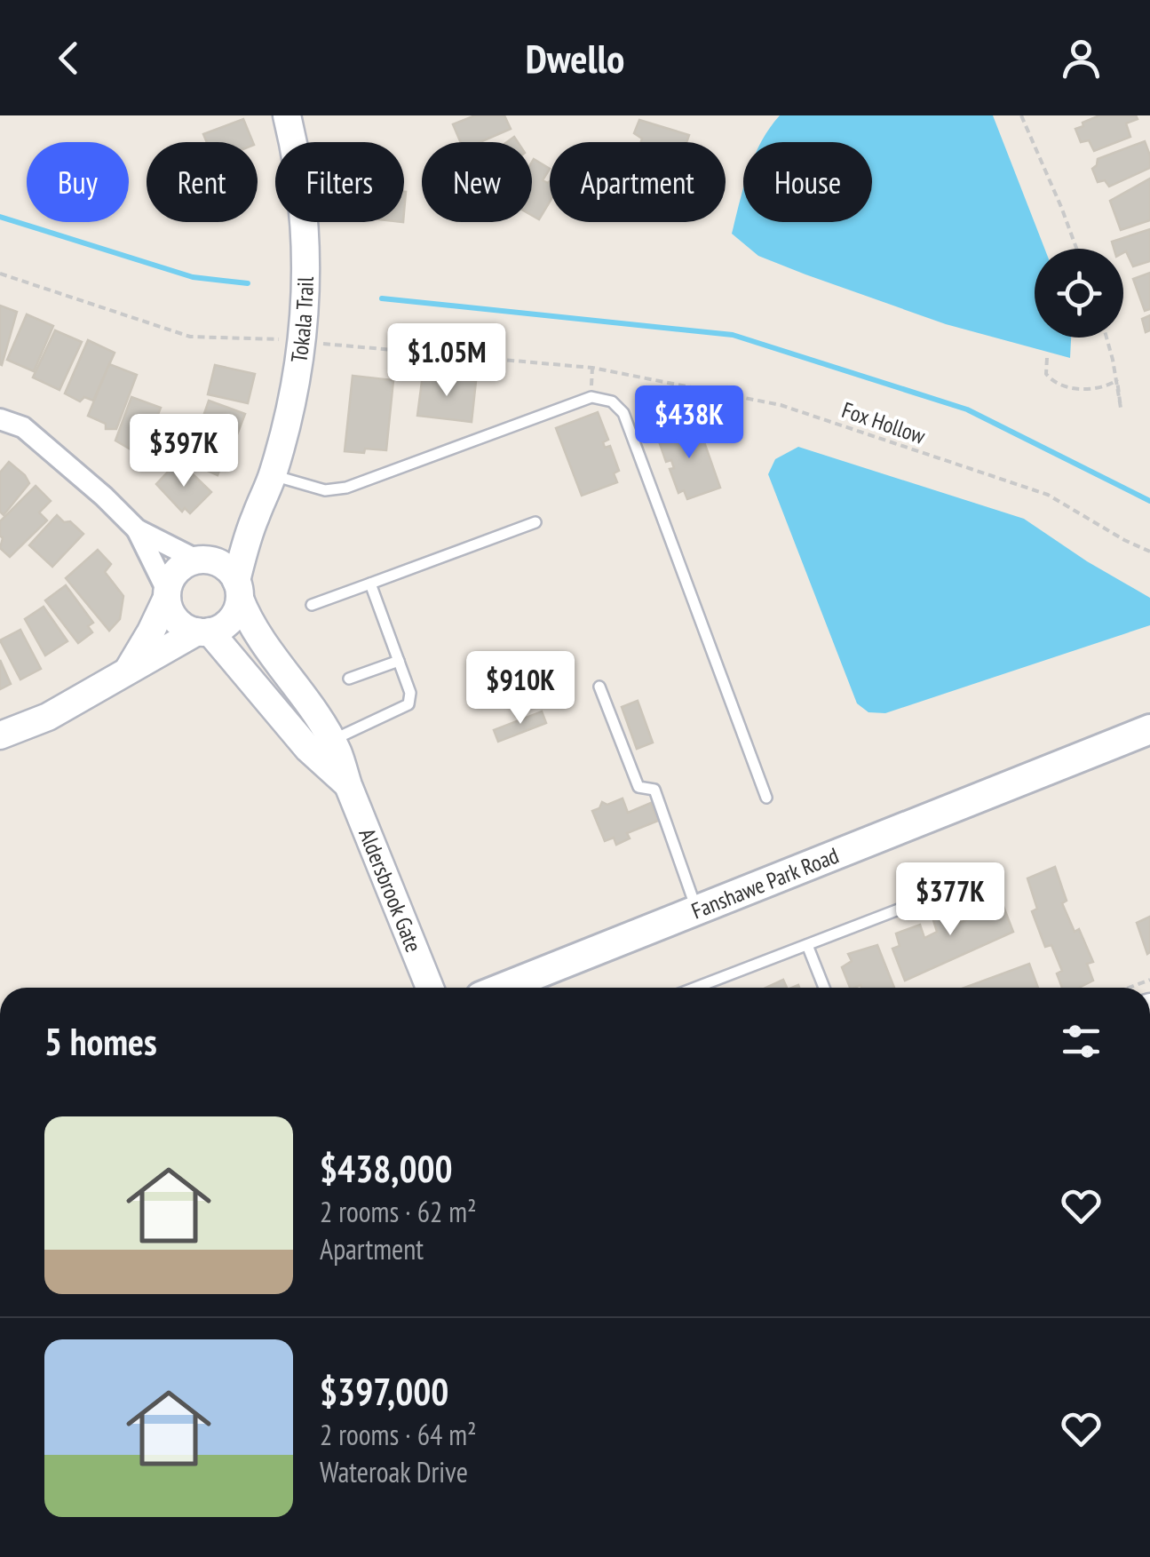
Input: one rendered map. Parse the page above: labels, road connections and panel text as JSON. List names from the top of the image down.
{
  "streets": {
    "main road": ["Fanshawe Park Road"],
    "street": ["Tokala Trail", "Aldersbrook Gate"],
    "path": ["Fox Hollow"]
  },
  "crossings": [
    ["Tokala Trail", "Aldersbrook Gate"]
  ],
  "page": {
    "header": "Dwello",
    "chip": [
      "Buy",
      "Rent",
      "Filters",
      "New",
      "Apartment",
      "House"
    ],
    "price": [
      "$1.05M",
      "$438K",
      "$397K",
      "$910K",
      "$377K"
    ],
    "heading": "5 homes",
    "list": [
      {
        "name": "$438,000",
        "note": "2 rooms · 62 m² · Apartment"
      },
      {
        "name": "$397,000",
        "note": "2 rooms · 64 m² · Wateroak Drive"
      }
    ]
  }
}
